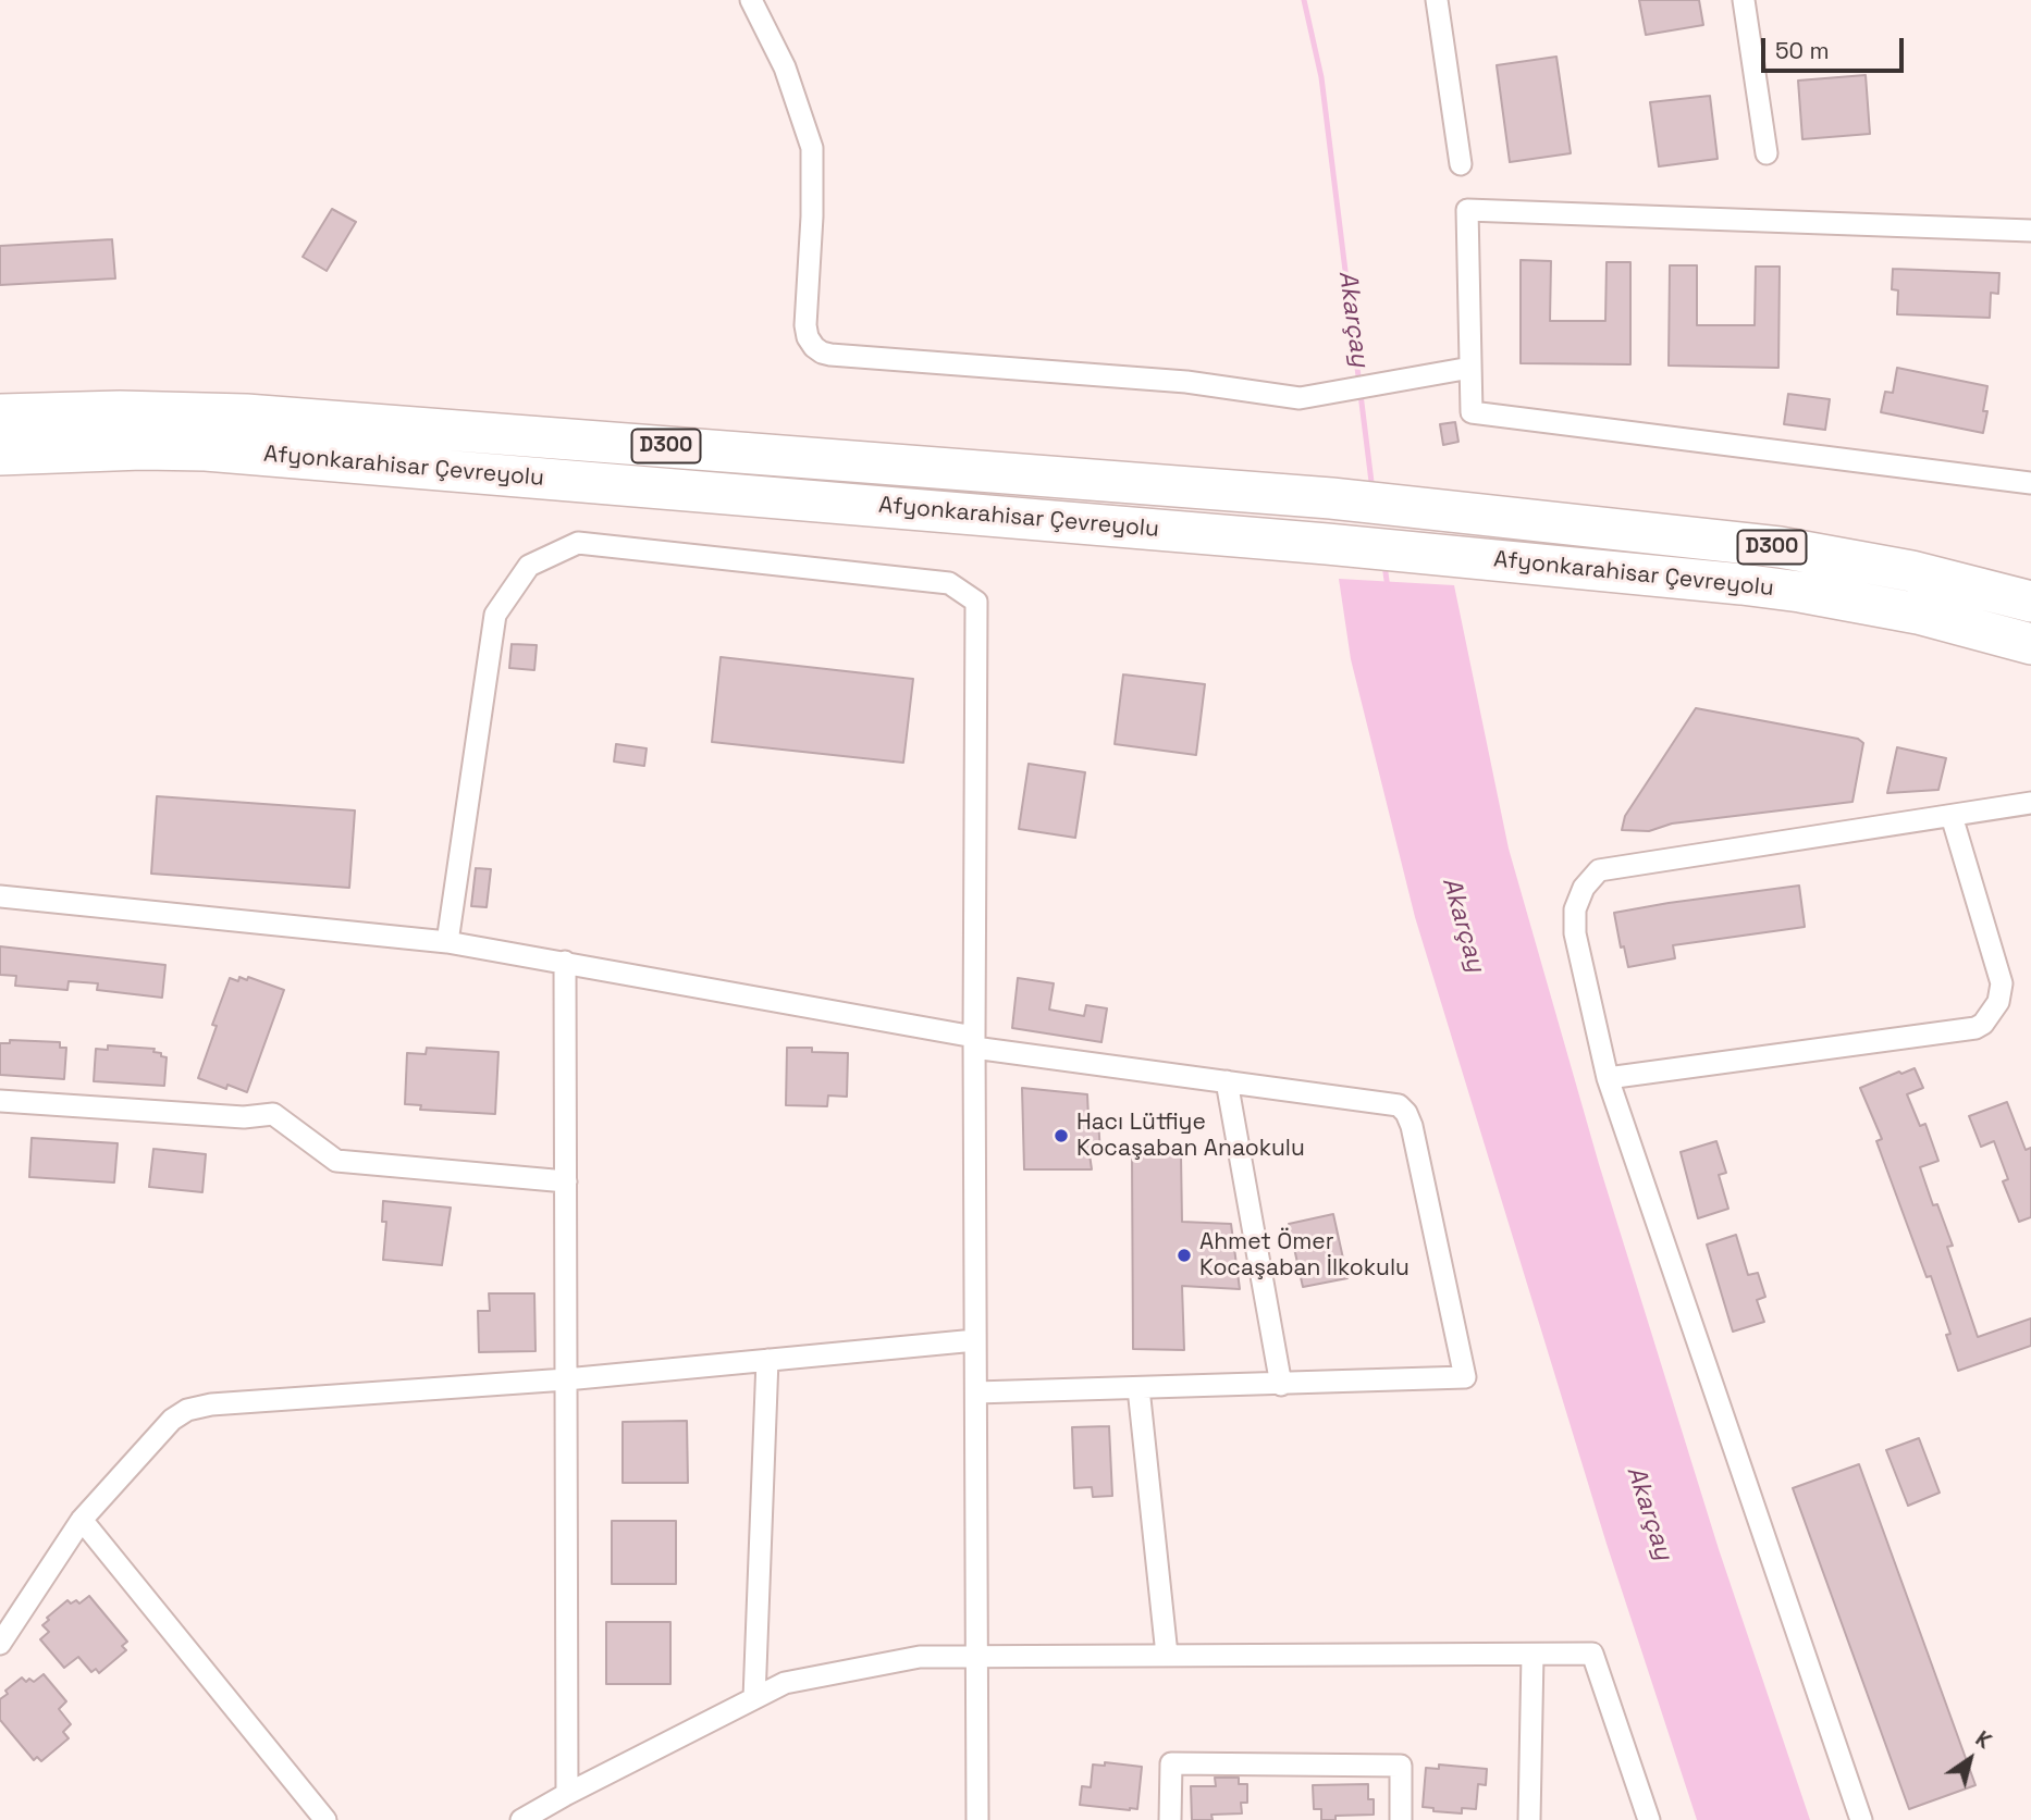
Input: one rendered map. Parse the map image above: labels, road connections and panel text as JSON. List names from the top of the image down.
{
  "streets": {
    "highway": ["D300", "Afyonkarahisar Çevreyolu"]
  },
  "water": ["Akarçay"],
  "places": ["Hacı Lütfiye Kocaşaban Anaokulu", "Ahmet Ömer Kocaşaban İlkokulu"],
  "scale_bar": "50 m",
  "north": "top right"
}
